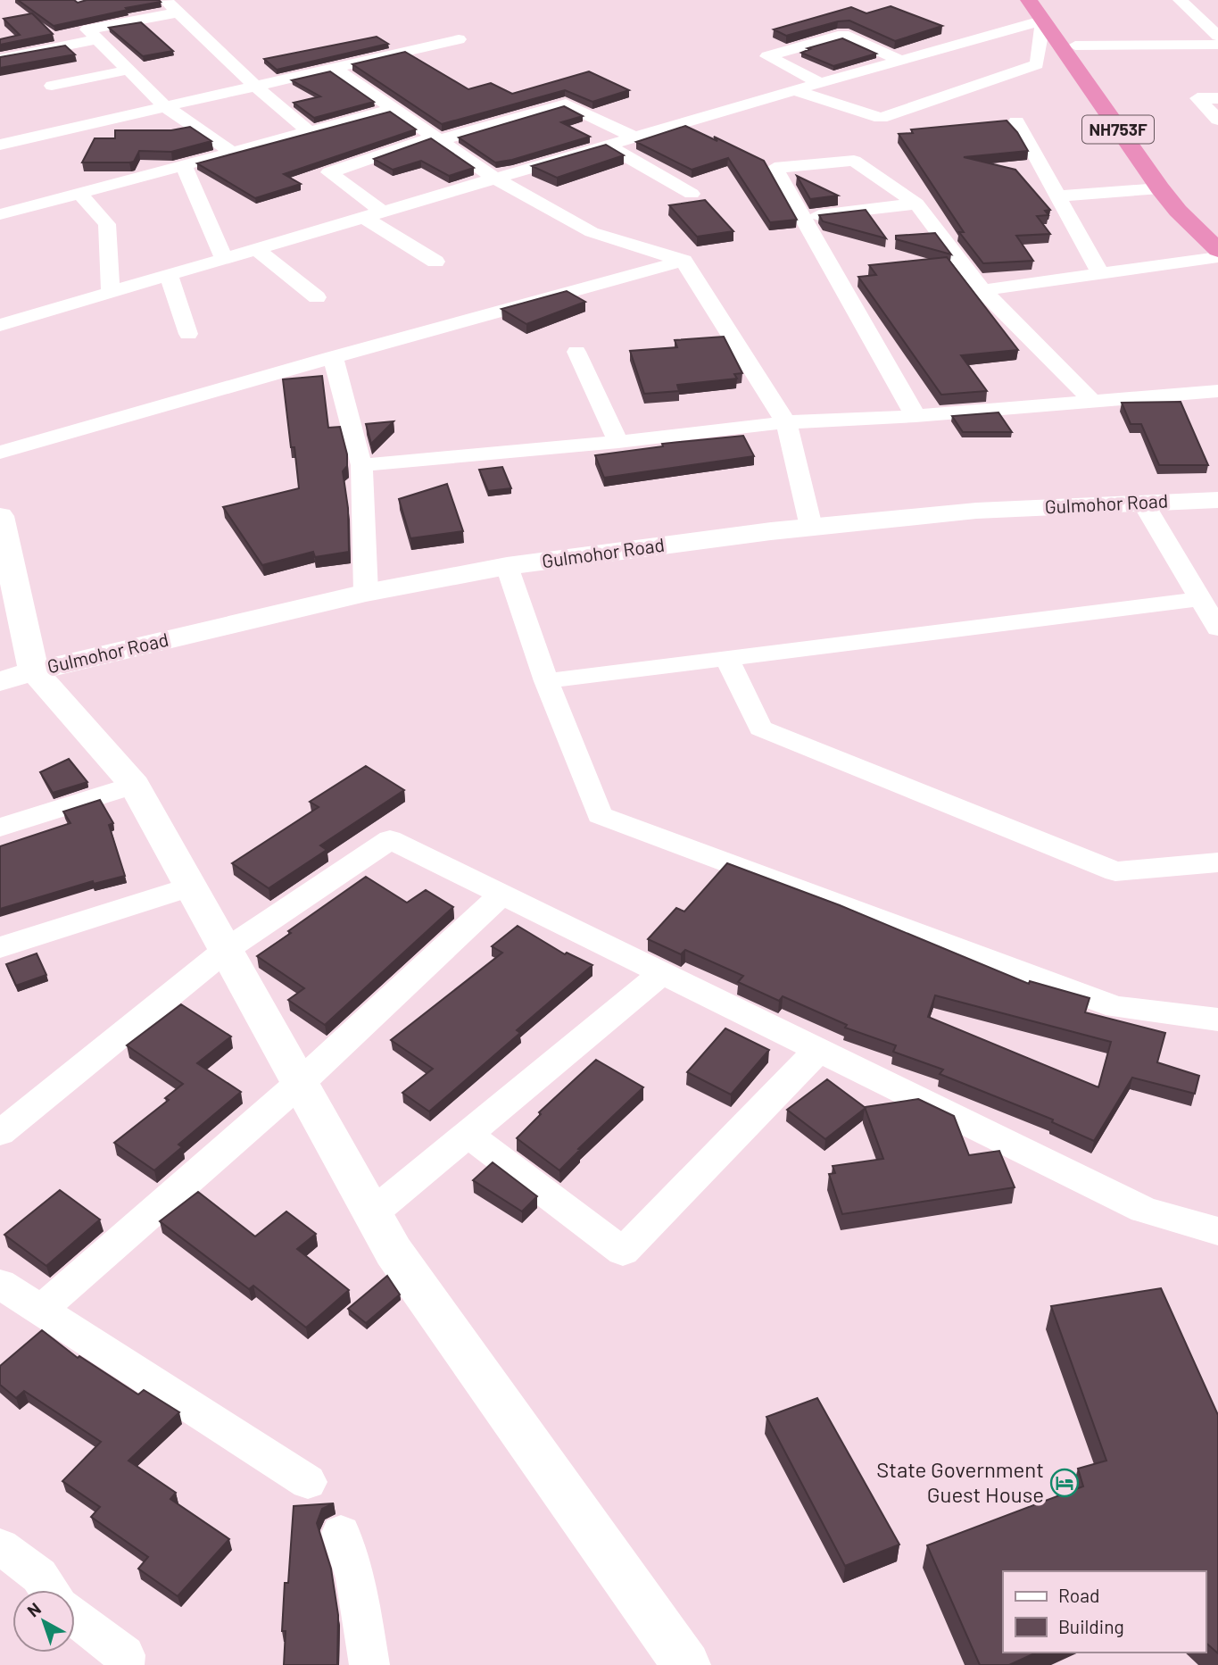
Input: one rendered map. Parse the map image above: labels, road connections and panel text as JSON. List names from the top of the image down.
{
  "streets": {
    "highway": ["NH753F"],
    "street": ["Gulmohor Road"]
  },
  "places": {
    "hotel": ["State Government Guest House"]
  },
  "legend": ["Road", "Building"],
  "north": "top left"
}
